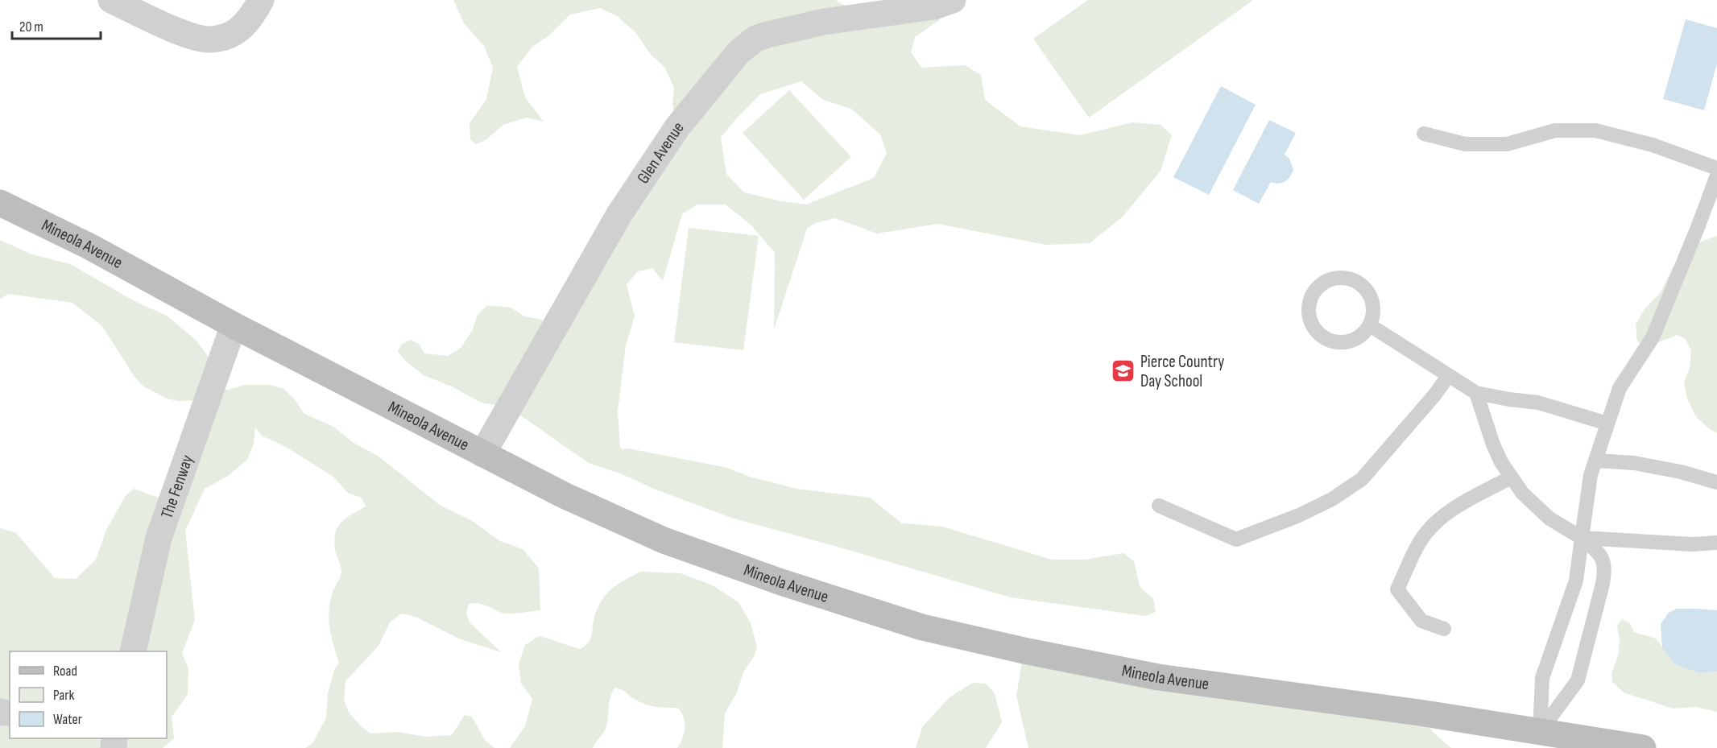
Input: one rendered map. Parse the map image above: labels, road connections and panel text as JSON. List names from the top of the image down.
{
  "streets": {
    "main road": ["Mineola Avenue"],
    "street": ["Glen Avenue", "The Fenway"]
  },
  "crossings": [
    ["Glen Avenue", "Mineola Avenue"],
    ["Mineola Avenue", "The Fenway"]
  ],
  "places": {
    "school or university": ["Pierce Country Day School"]
  },
  "legend": ["Road", "Park", "Water"],
  "scale_bar": "20 m"
}
